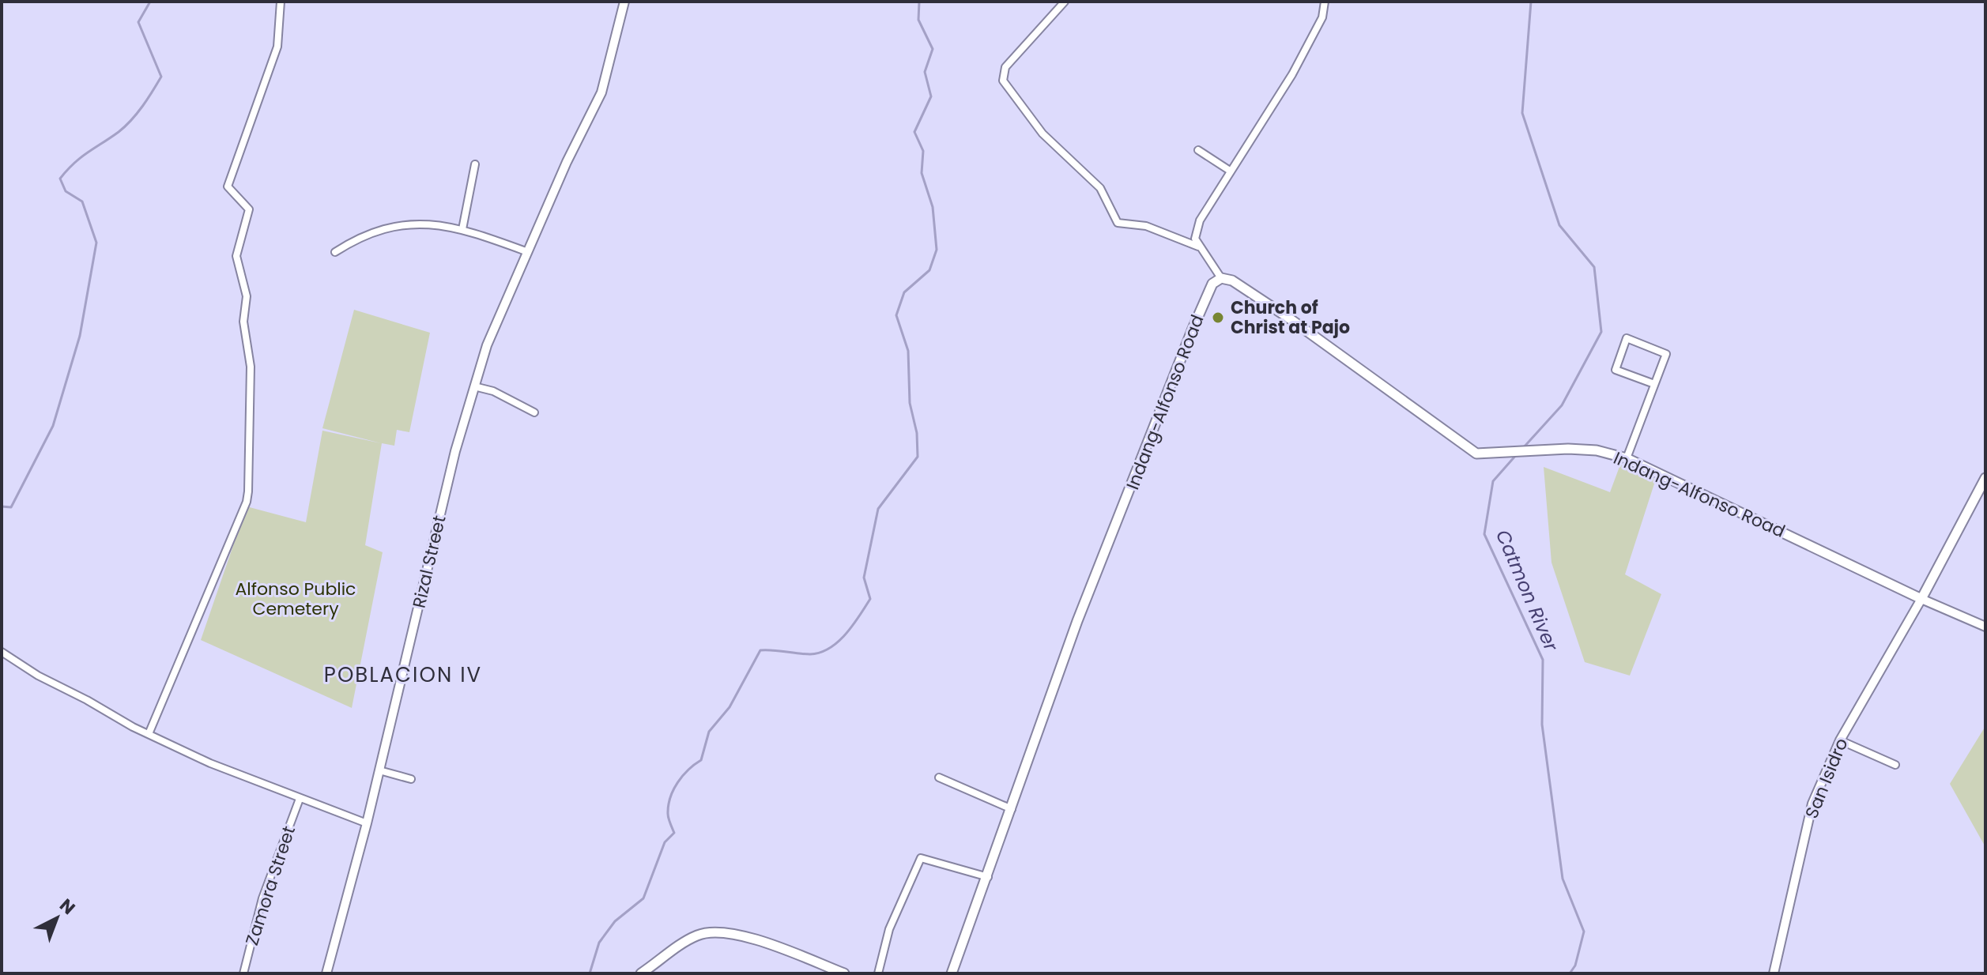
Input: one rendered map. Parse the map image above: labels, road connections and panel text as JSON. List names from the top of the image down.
{
  "streets": {
    "main road": ["Indang-Alfonso Road"],
    "street": ["Rizal Street", "San Isidro", "Zamora Street"]
  },
  "crossings": [
    ["Indang-Alfonso Road", "San Isidro"]
  ],
  "districts": ["POBLACION IV"],
  "water": ["Catmon River"],
  "parks": ["Alfonso Public Cemetery"],
  "places": ["Church of Christ at Pajo"],
  "north": "top right"
}
